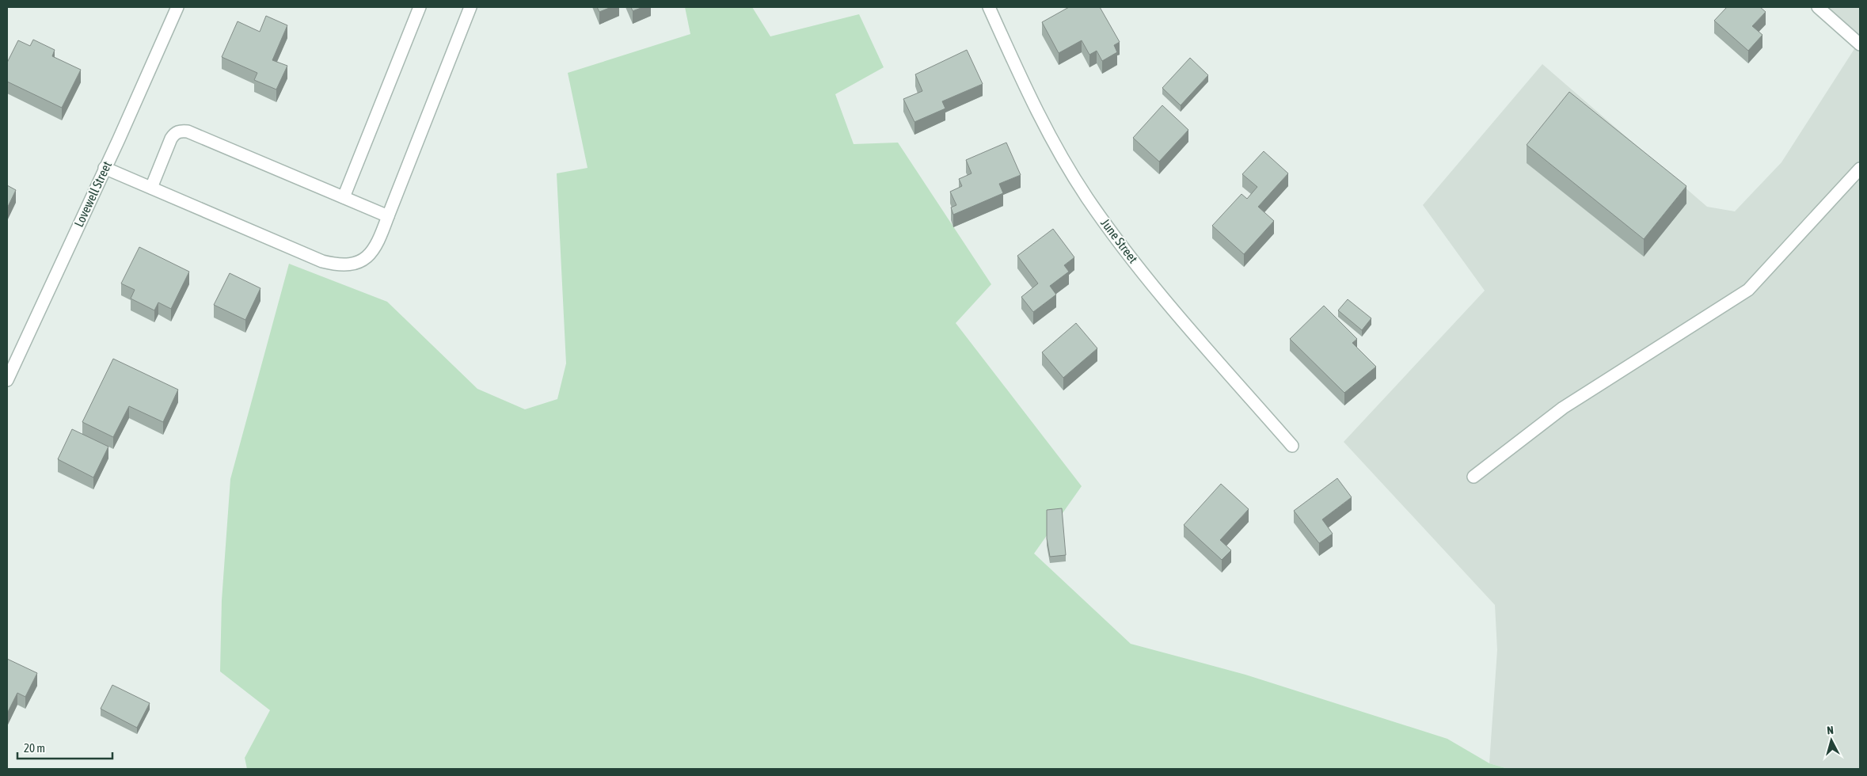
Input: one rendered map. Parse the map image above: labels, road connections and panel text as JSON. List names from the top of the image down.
{
  "streets": {
    "street": ["Lovewell Street", "June Street"]
  },
  "scale_bar": "20 m",
  "north": "top"
}
